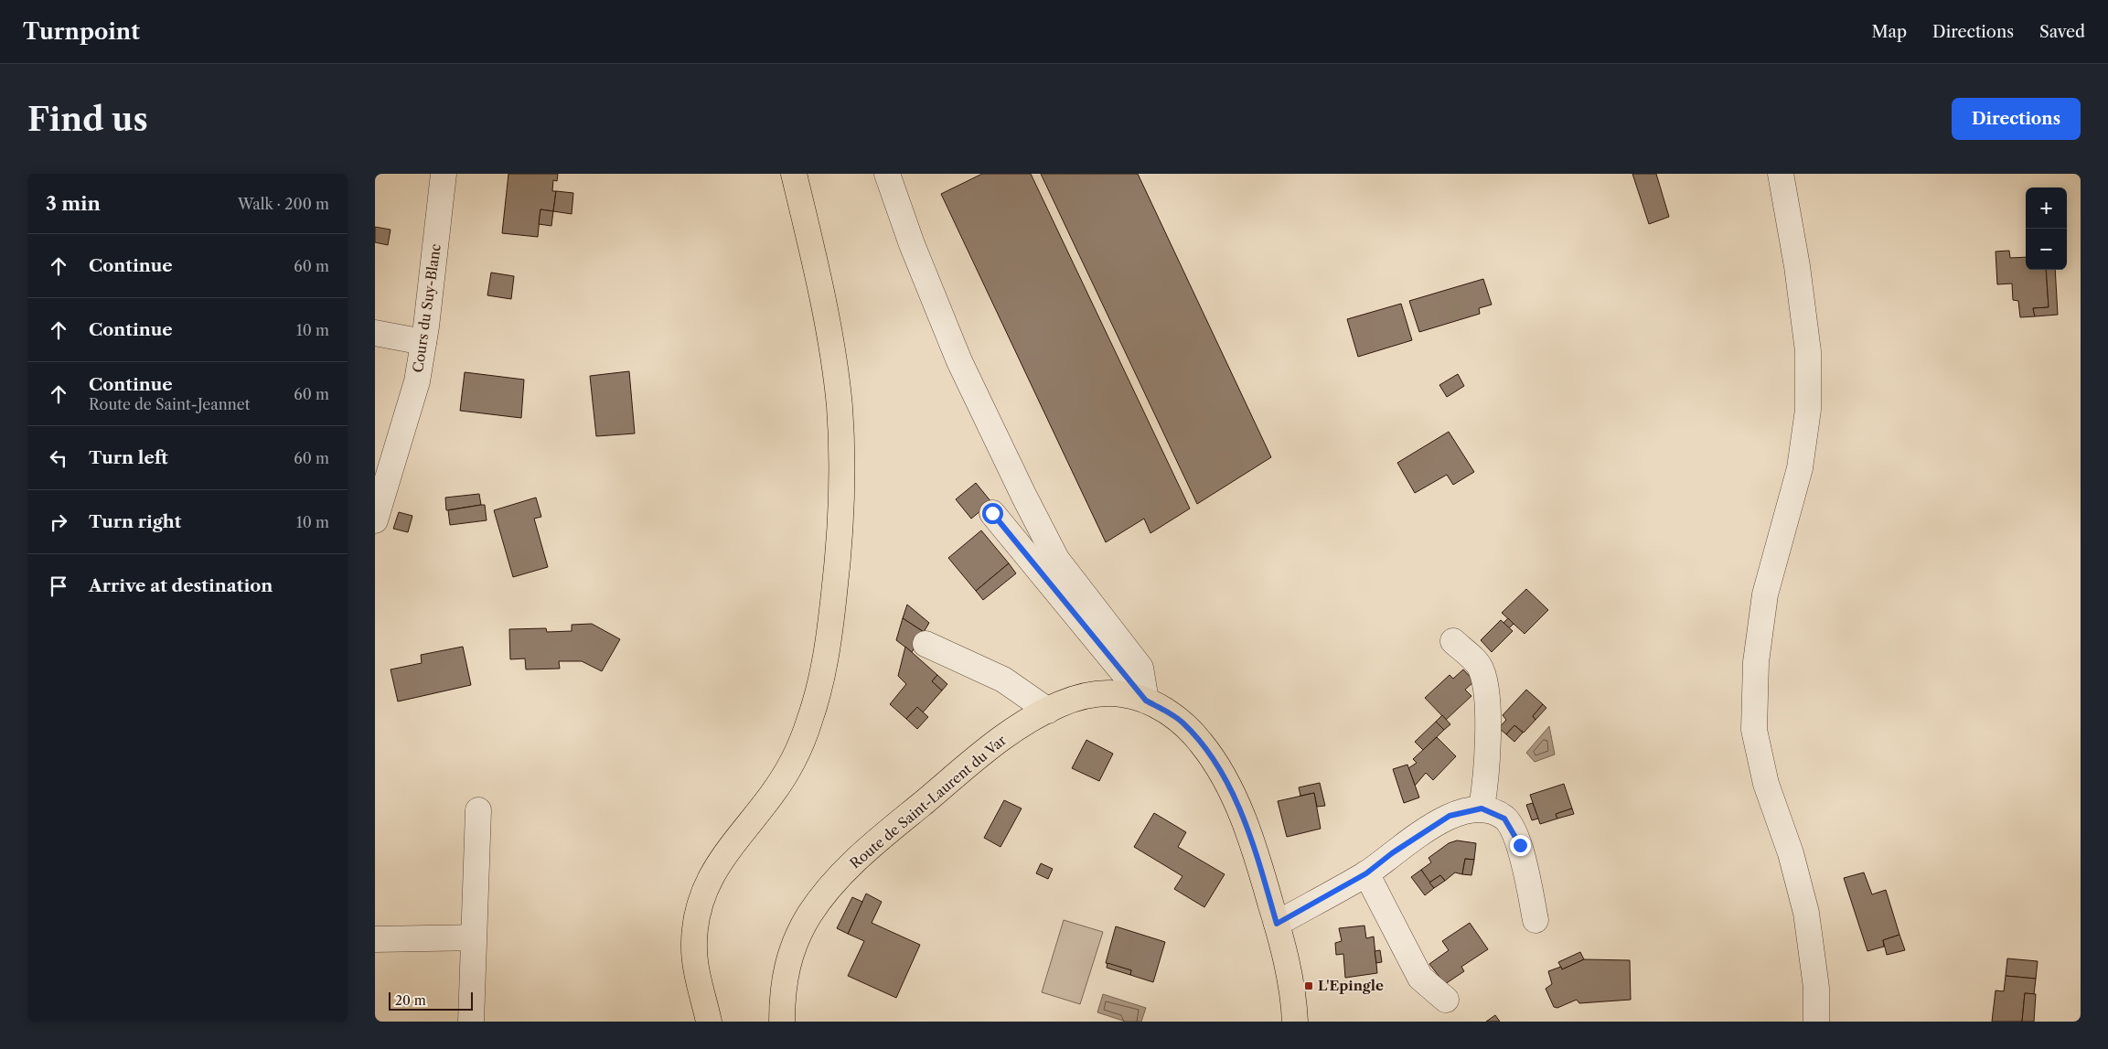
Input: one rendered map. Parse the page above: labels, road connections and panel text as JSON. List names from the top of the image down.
{
  "streets": {
    "main road": ["Route de Saint-Laurent du Var"],
    "street": ["Cours du Suy-Blanc"]
  },
  "places": {
    "transit": ["L'Epingle"]
  },
  "scale_bar": "20 m",
  "page": {
    "header": "Turnpoint",
    "nav": ["Map", "Directions", "Saved"],
    "buttons": "Directions",
    "title": "Find us",
    "heading": ["3 min", "Walk · 200 m"],
    "map_buttons": ["+", "−"],
    "list": [
      ["Continue", "60 m"],
      ["Continue", "10 m"],
      ["Continue", "Route de Saint-Jeannet", "60 m"],
      ["Turn left", "60 m"],
      ["Turn right", "10 m"],
      "Arrive at destination"
    ],
    "scale": "20 m"
  }
}
